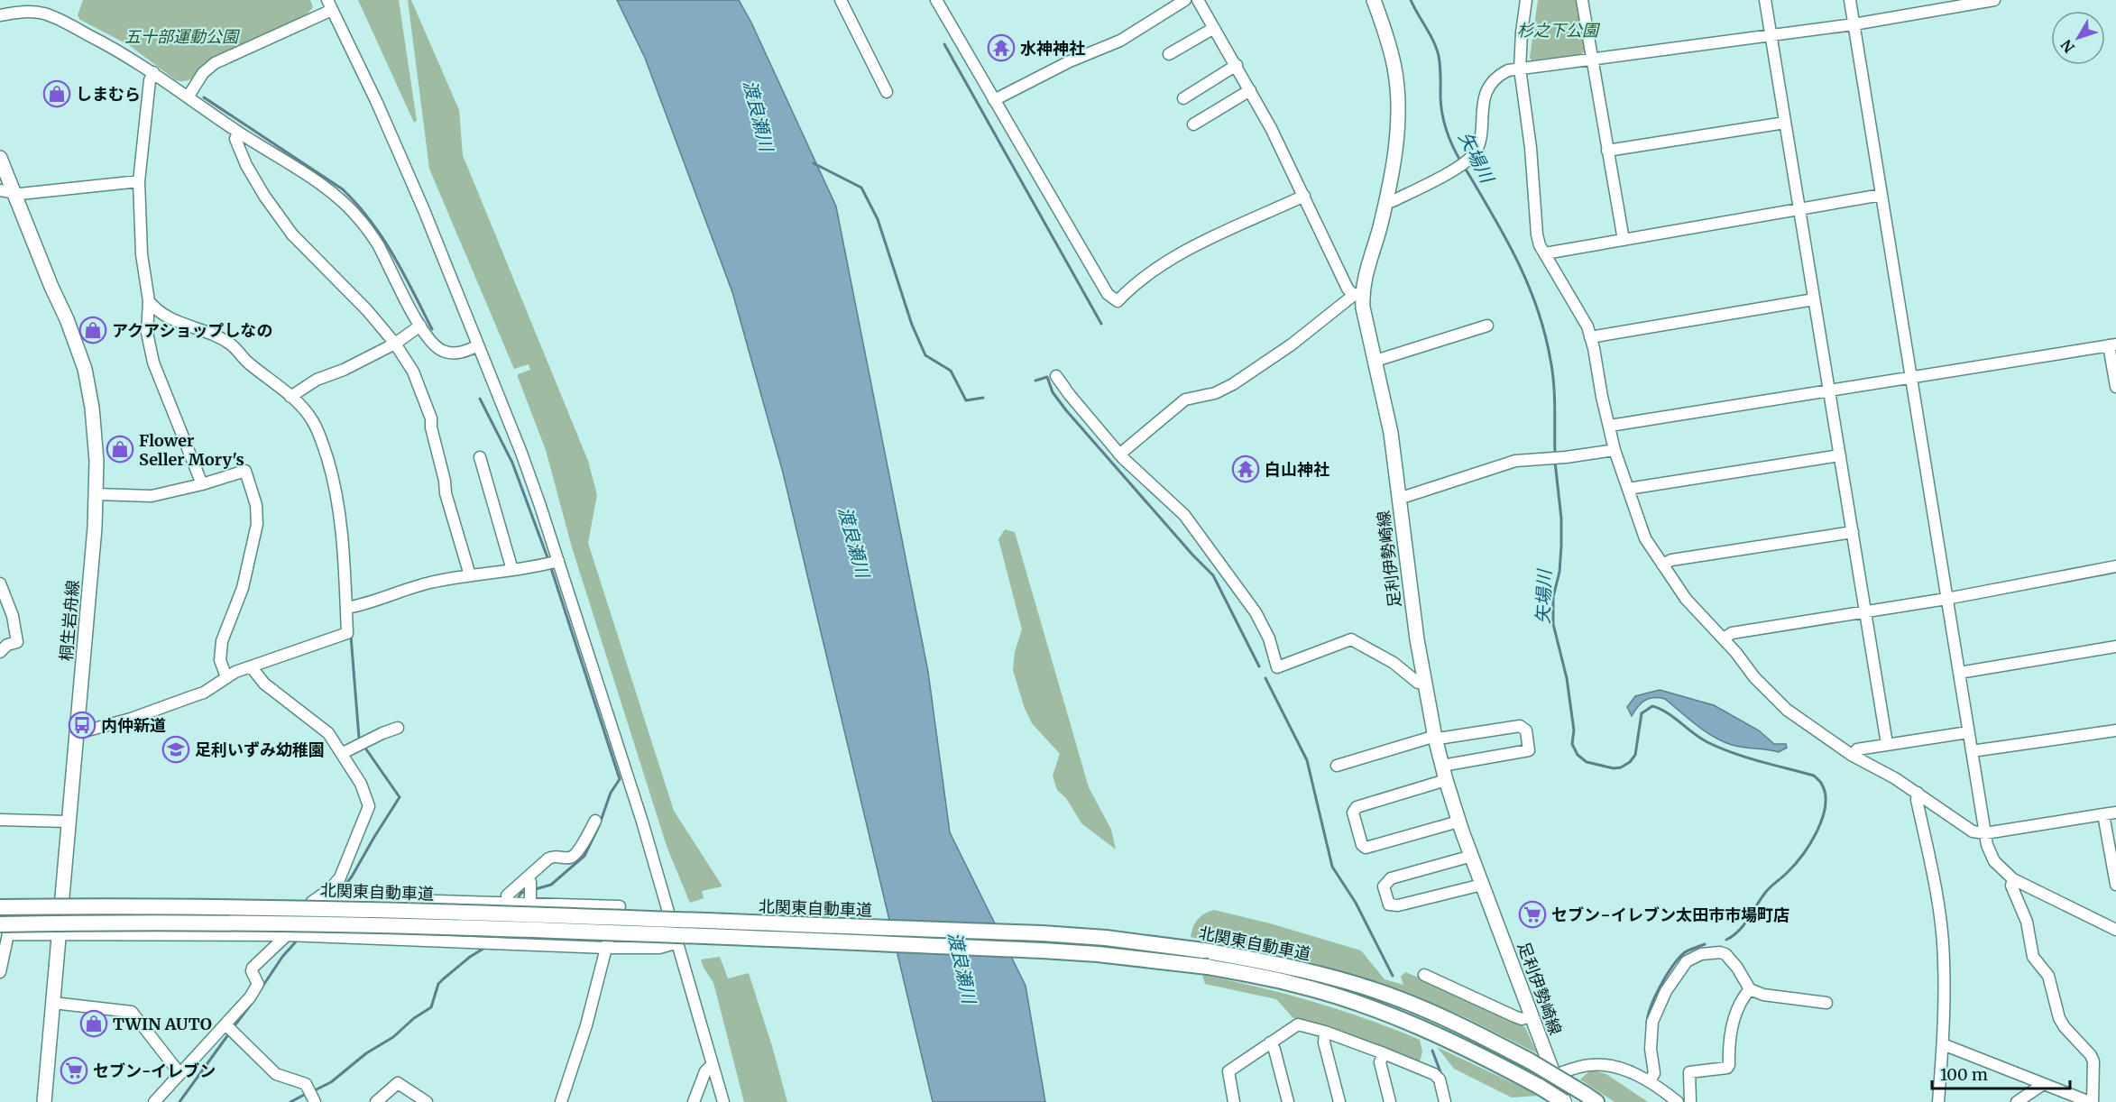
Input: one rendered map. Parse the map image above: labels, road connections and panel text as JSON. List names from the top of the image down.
{
  "streets": {
    "highway": ["北関東自動車道"],
    "main road": ["足利伊勢崎線", "桐生岩舟線"]
  },
  "crossings": [
    ["足利伊勢崎線", "北関東自動車道"]
  ],
  "water": ["渡良瀬川", "矢場川"],
  "parks": ["杉之下公園", "五十部運動公園"],
  "places": {
    "temple": ["水神神社", "白山神社"],
    "shop": [
      "しまむら",
      "アクアショップしなの",
      "Flower Seller Mory's",
      "TWIN AUTO"
    ],
    "bus stop": ["内仲新道"],
    "school or university": ["足利いずみ幼稚園"],
    "supermarket": ["セブン−イレブン太田市市場町店", "セブン-イレブン"]
  },
  "scale_bar": "100 m",
  "north": "bottom left"
}
